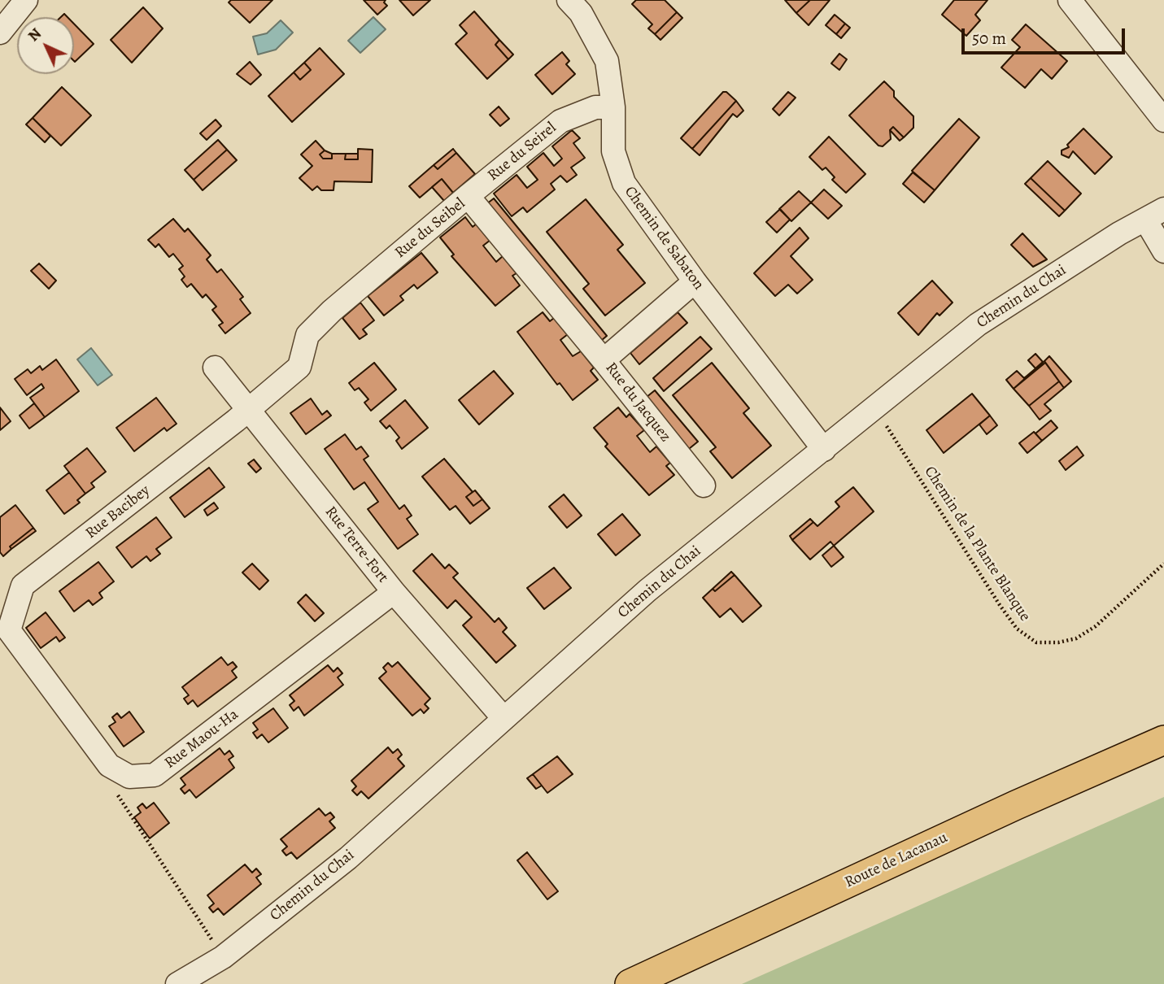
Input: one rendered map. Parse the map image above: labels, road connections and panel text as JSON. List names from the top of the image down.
{
  "streets": {
    "main road": ["Route de Lacanau"],
    "street": [
      "Rue du Seirel",
      "Rue du Seibel",
      "Chemin de Sabaton",
      "Chemin du Chai",
      "Rue du Jacquez",
      "Rue Bacibey",
      "Rue Terre-Fort",
      "Rue Maou-Ha"
    ],
    "path": ["Chemin de la Plante Blanque"]
  },
  "crossings": [
    ["Rue du Seirel", "Rue du Seibel"],
    ["Rue du Seirel", "Chemin de Sabaton"],
    ["Rue du Seibel", "Rue du Jacquez"],
    ["Rue du Seibel", "Rue Bacibey"],
    ["Rue du Seibel", "Rue Terre-Fort"],
    ["Chemin de Sabaton", "Chemin du Chai"],
    ["Chemin de Sabaton", "Rue du Jacquez"],
    ["Chemin du Chai", "Chemin de la Plante Blanque"],
    ["Chemin du Chai", "Rue Terre-Fort"],
    ["Rue Bacibey", "Rue Terre-Fort"],
    ["Rue Bacibey", "Rue Maou-Ha"],
    ["Rue Terre-Fort", "Rue Maou-Ha"]
  ],
  "scale_bar": "50 m",
  "north": "top left"
}
